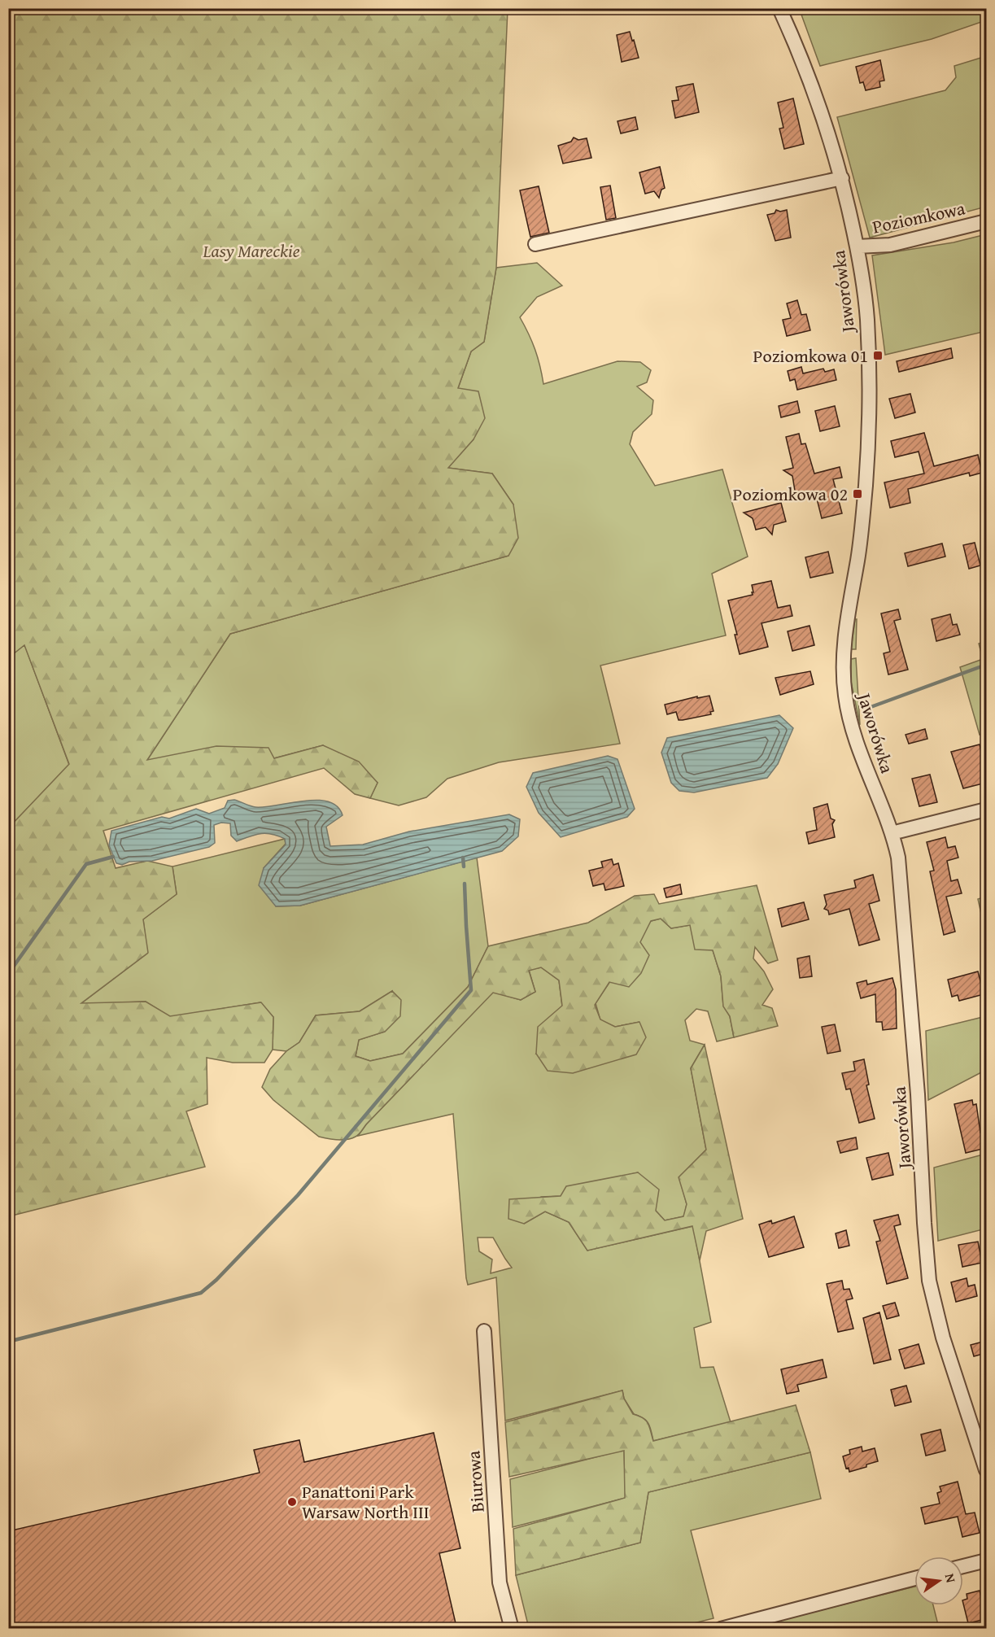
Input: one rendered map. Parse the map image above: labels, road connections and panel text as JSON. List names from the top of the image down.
{
  "streets": {
    "street": ["Poziomkowa", "Jaworówka", "Biurowa"]
  },
  "crossings": [
    ["Poziomkowa", "Jaworówka"]
  ],
  "parks": ["Lasy Mareckie"],
  "places": {
    "transit": ["Poziomkowa 01", "Poziomkowa 02"],
    "other": ["Panattoni Park Warsaw North III"]
  },
  "north": "right"
}
